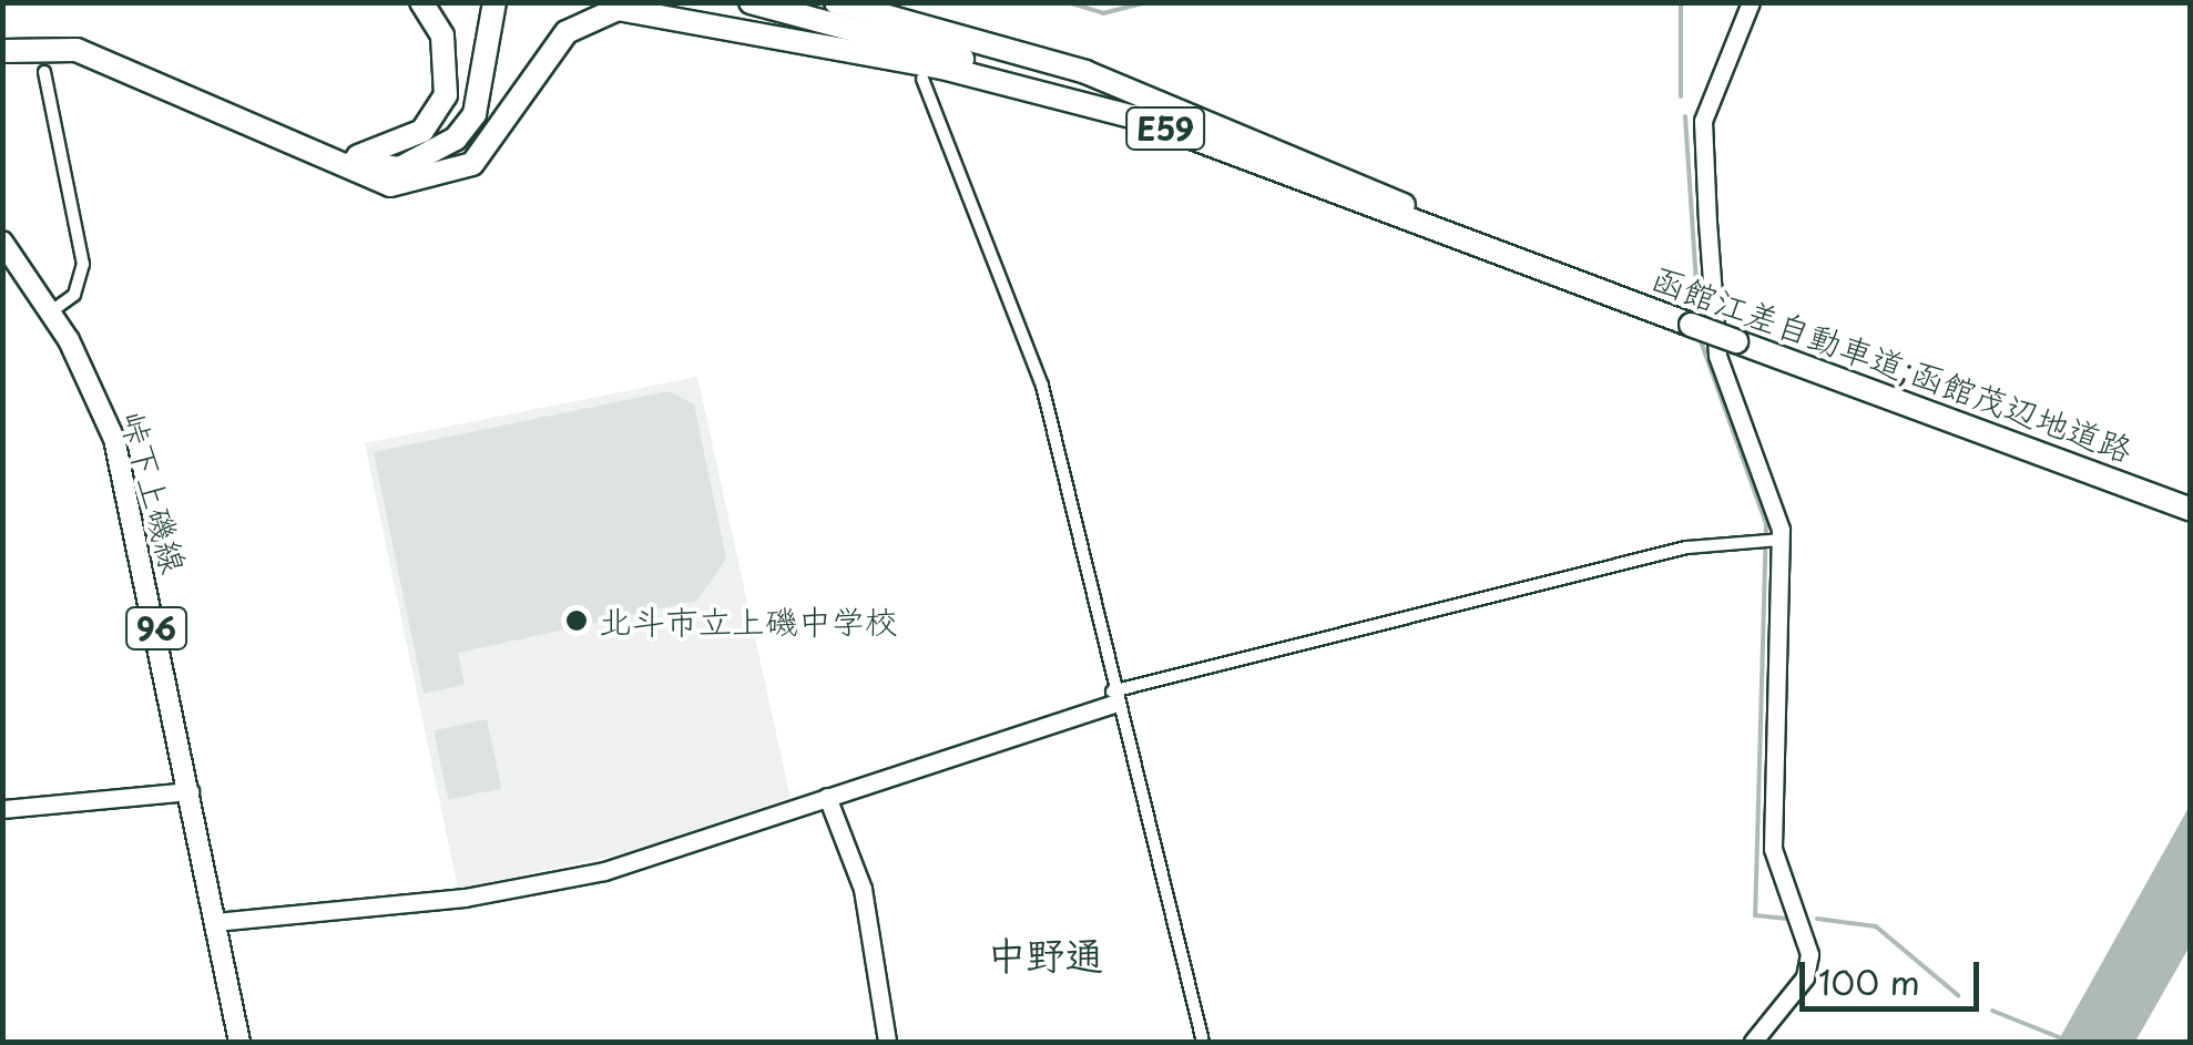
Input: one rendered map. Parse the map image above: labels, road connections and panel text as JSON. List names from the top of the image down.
{
  "streets": {
    "highway": ["E59", "函館江差自動車道;函館茂辺地道路"],
    "main road": ["峠下上磯線", "96"]
  },
  "districts": ["中野通"],
  "places": ["北斗市立上磯中学校"],
  "scale_bar": "100 m"
}
